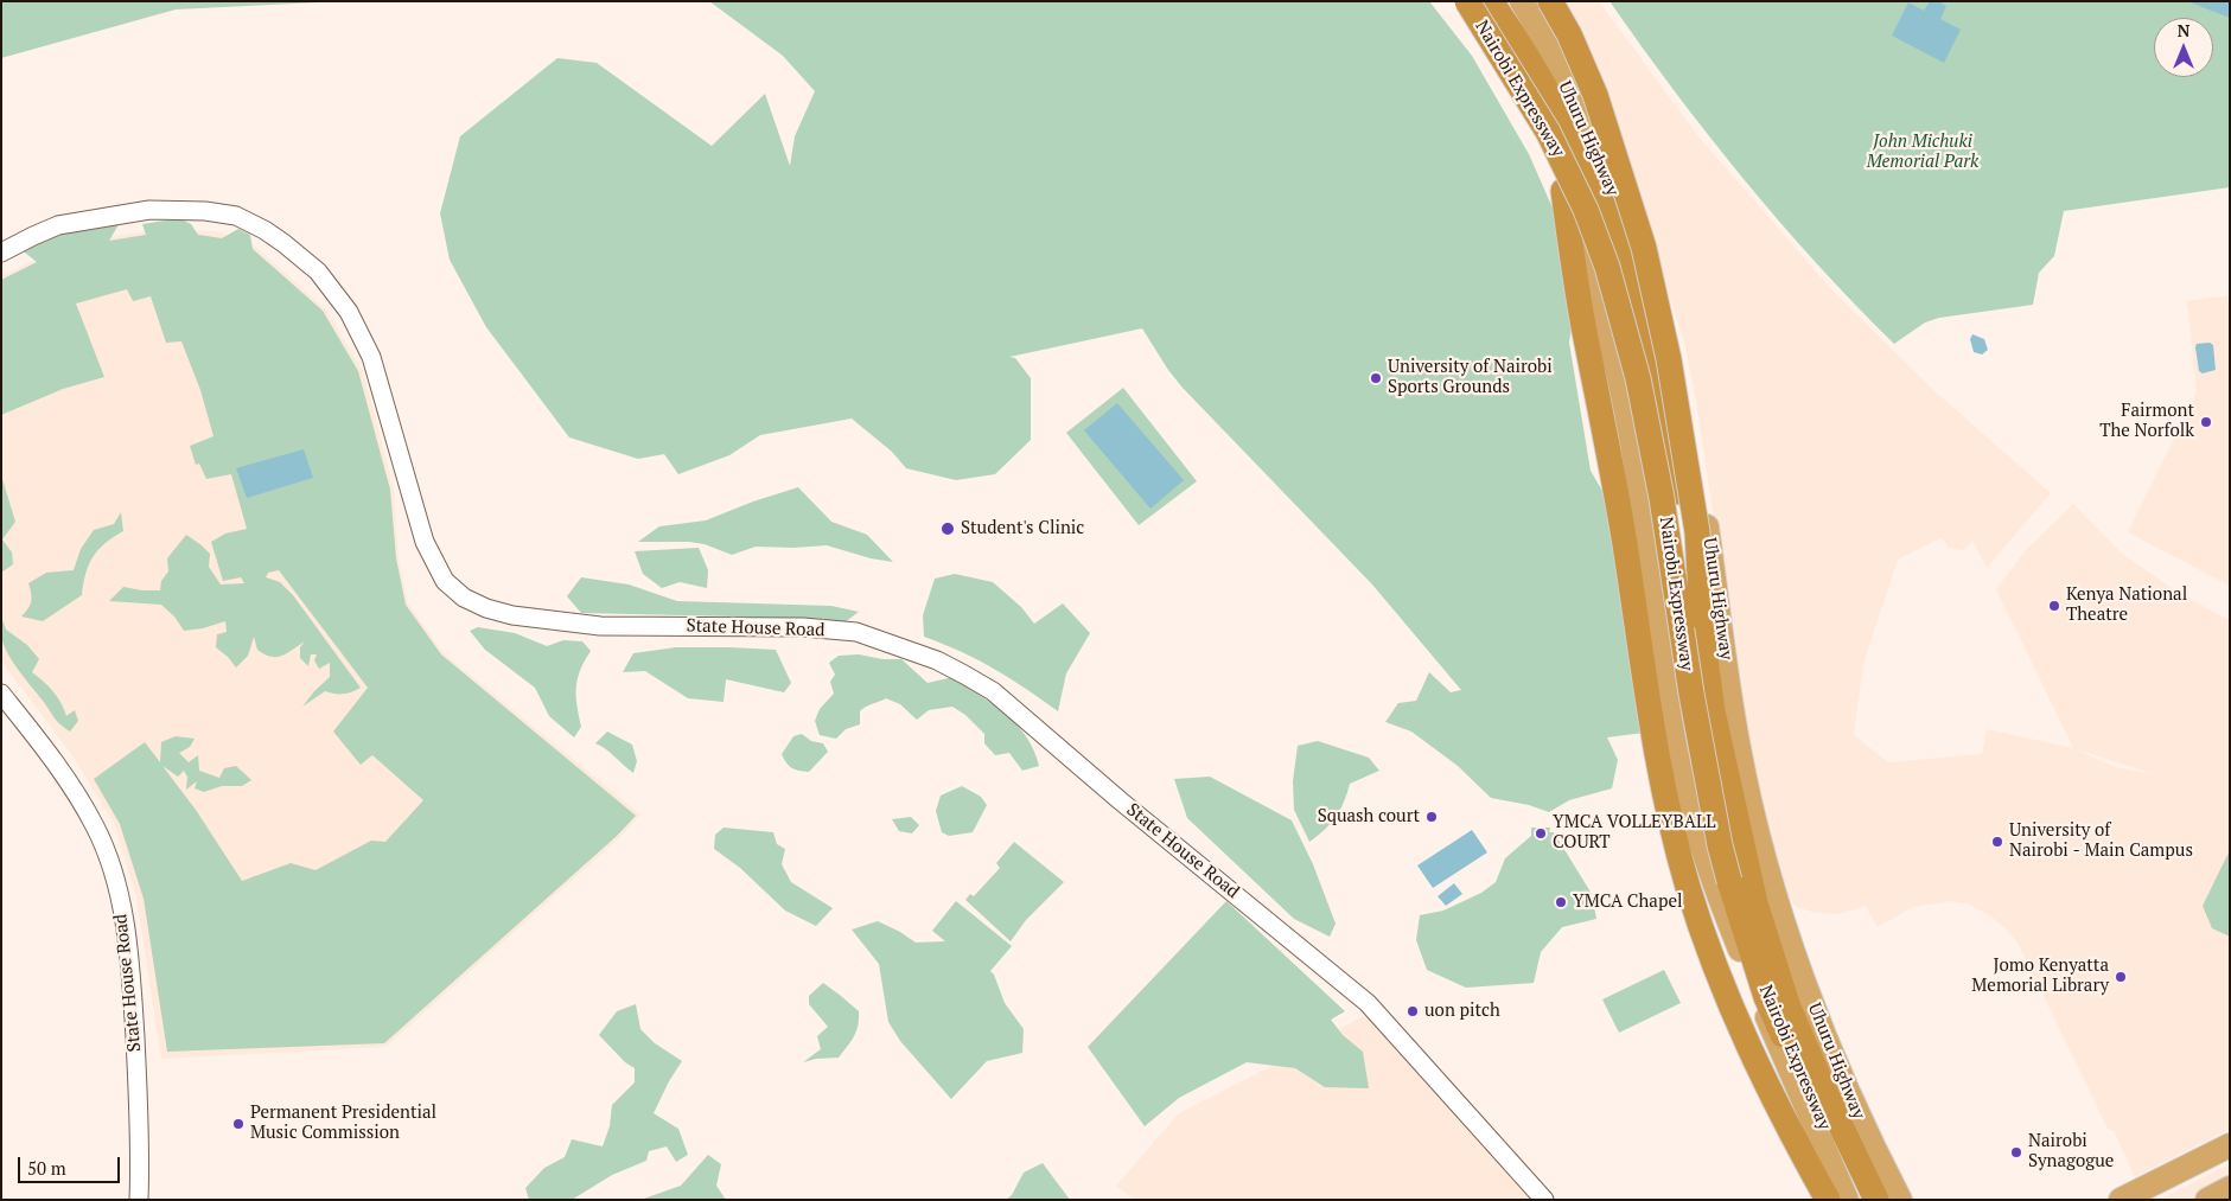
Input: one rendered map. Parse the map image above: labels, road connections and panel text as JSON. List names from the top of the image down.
{
  "streets": {
    "highway": ["Nairobi Expressway", "Uhuru Highway"],
    "street": ["State House Road"]
  },
  "parks": ["John Michuki Memorial Park"],
  "places": [
    "University of Nairobi Sports Grounds",
    "Fairmont The Norfolk",
    "Student's Clinic",
    "Kenya National Theatre",
    "Squash court",
    "YMCA VOLLEYBALL COURT",
    "University of Nairobi - Main Campus",
    "YMCA Chapel",
    "Jomo Kenyatta Memorial Library",
    "uon pitch",
    "Permanent Presidential Music Commission",
    "Nairobi Synagogue"
  ],
  "scale_bar": "50 m",
  "north": "top"
}
